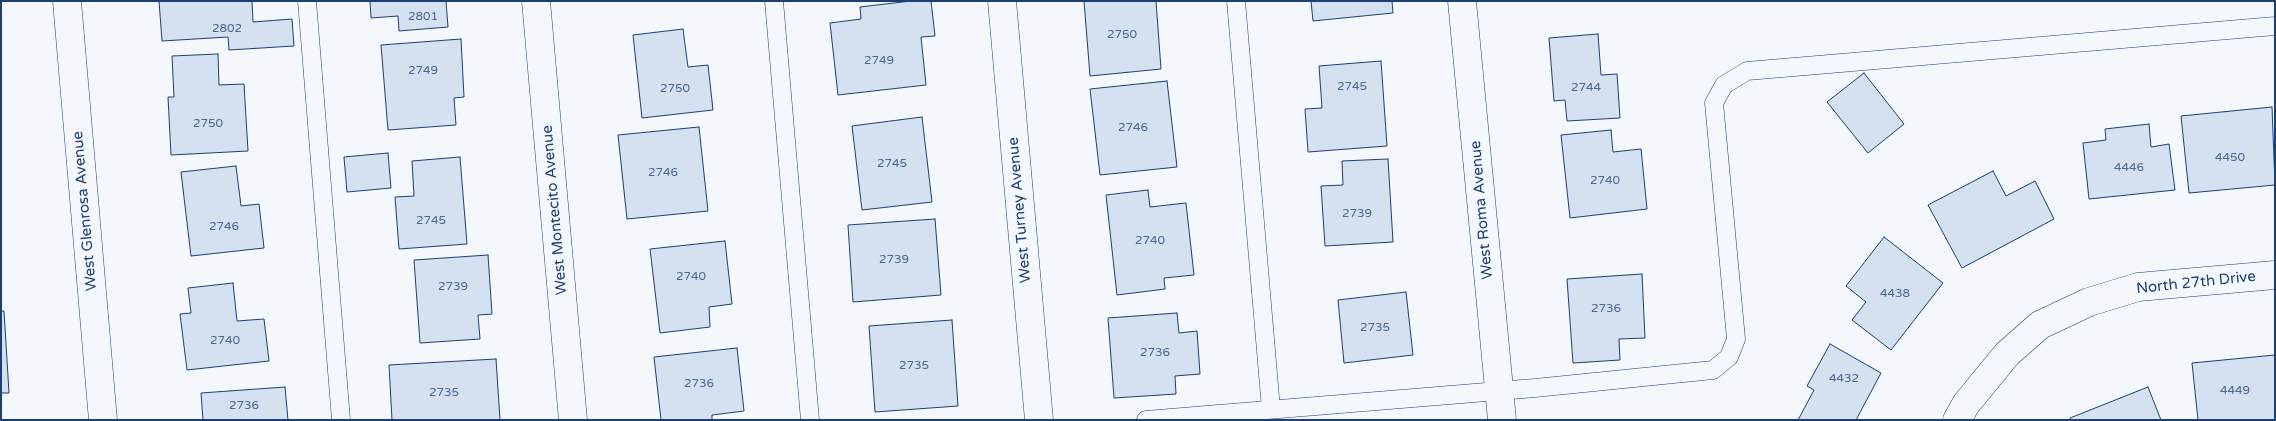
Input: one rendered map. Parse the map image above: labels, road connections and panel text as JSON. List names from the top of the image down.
{
  "streets": {
    "street": [
      "West Montecito Avenue",
      "West Turney Avenue",
      "West Roma Avenue",
      "West Glenrosa Avenue",
      "North 27th Drive"
    ]
  },
  "house_numbers": [
    "2801",
    "2802",
    "2750",
    "2749",
    "2749",
    "2745",
    "2744",
    "2750",
    "2750",
    "2746",
    "4450",
    "2745",
    "4446",
    "2746",
    "2740",
    "2739",
    "2745",
    "2746",
    "2740",
    "2739",
    "2740",
    "2739",
    "4438",
    "2736",
    "2735",
    "2740",
    "2736",
    "2735",
    "4432",
    "2736",
    "4449",
    "2735",
    "2736"
  ]
}
